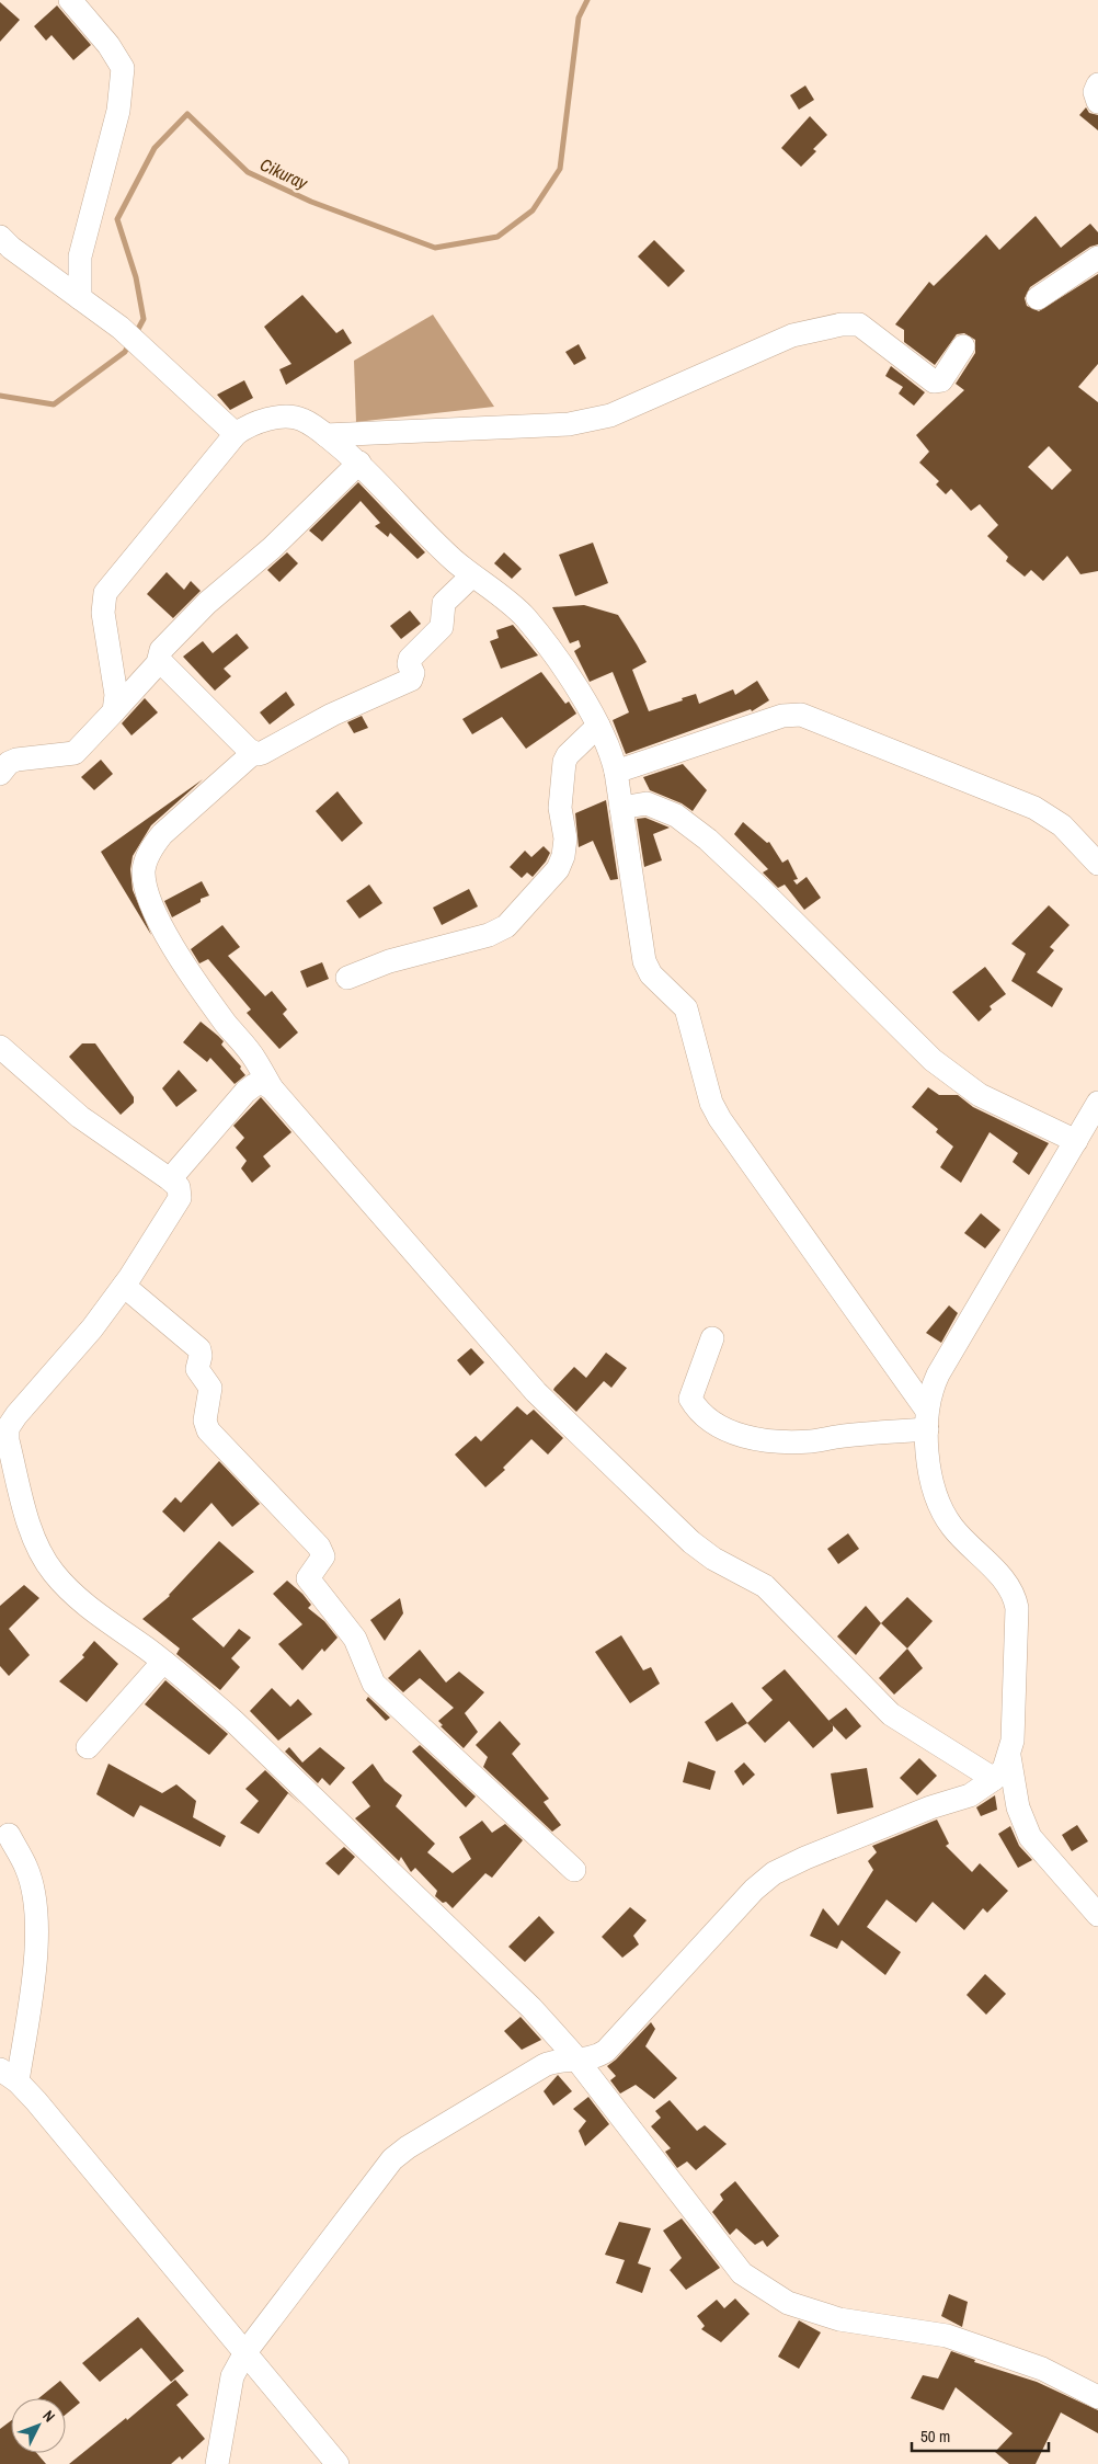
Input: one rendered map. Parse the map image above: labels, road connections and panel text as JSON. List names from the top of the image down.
{
  "water": ["Cikuray"],
  "scale_bar": "50 m",
  "north": "top right"
}
